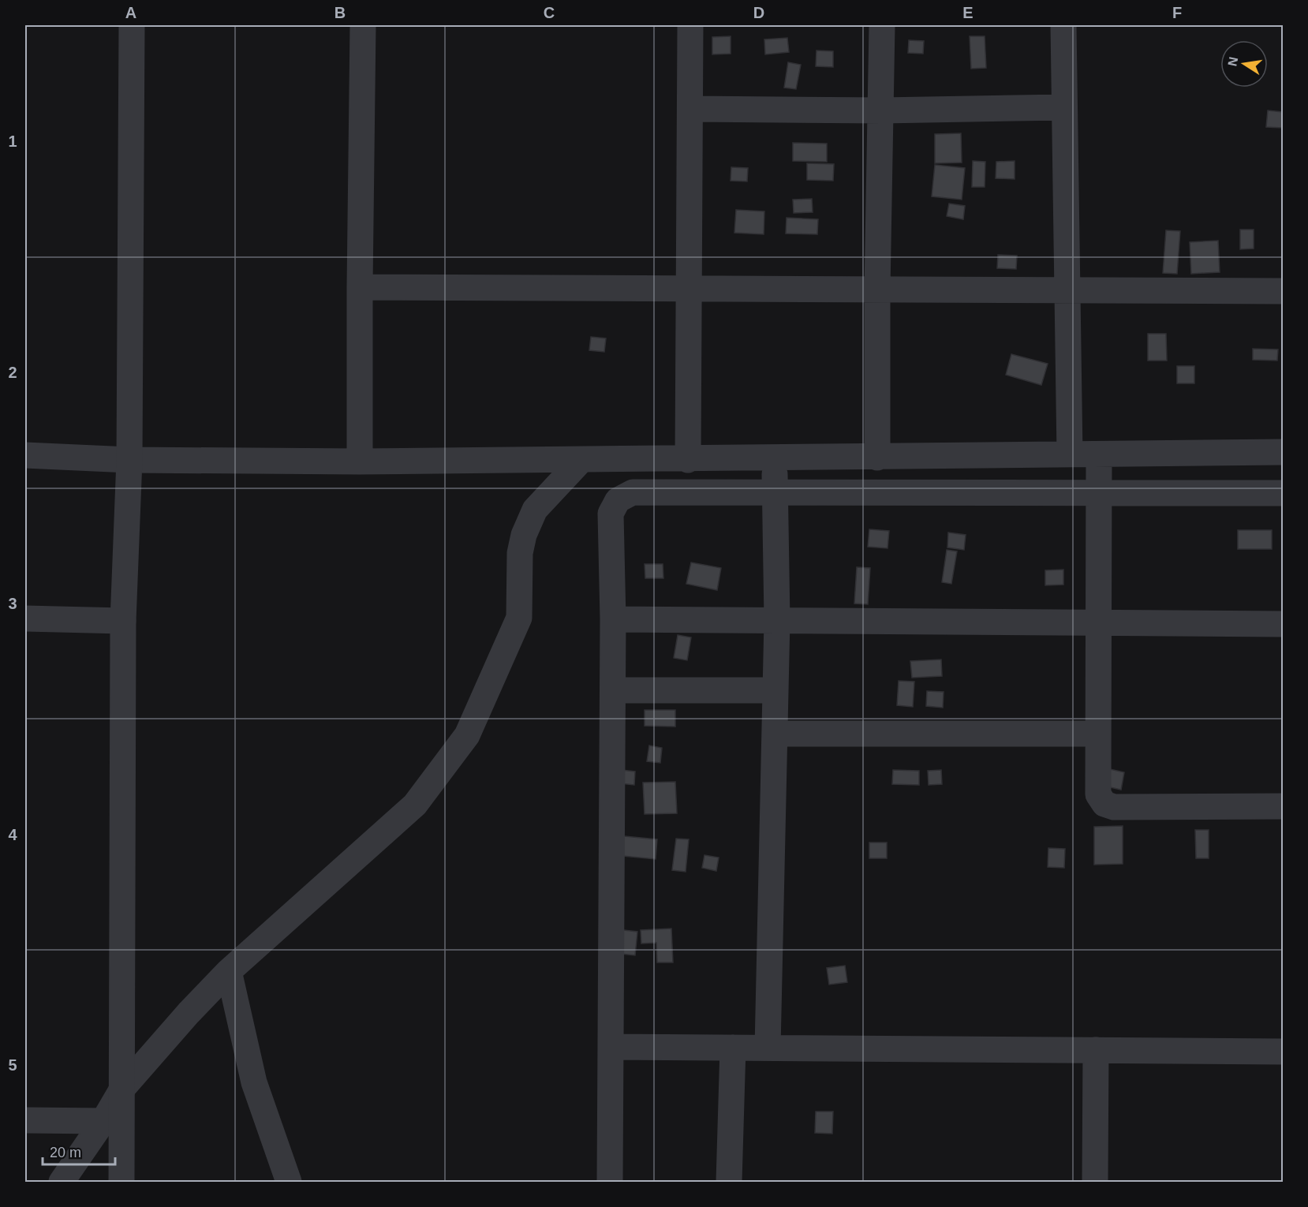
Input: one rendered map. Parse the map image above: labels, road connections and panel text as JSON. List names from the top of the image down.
{
  "scale_bar": "20 m",
  "north": "left",
  "grid": {
    "columns": [
      "A",
      "B",
      "C",
      "D",
      "E",
      "F"
    ],
    "rows": [
      "1",
      "2",
      "3",
      "4",
      "5"
    ]
  }
}
